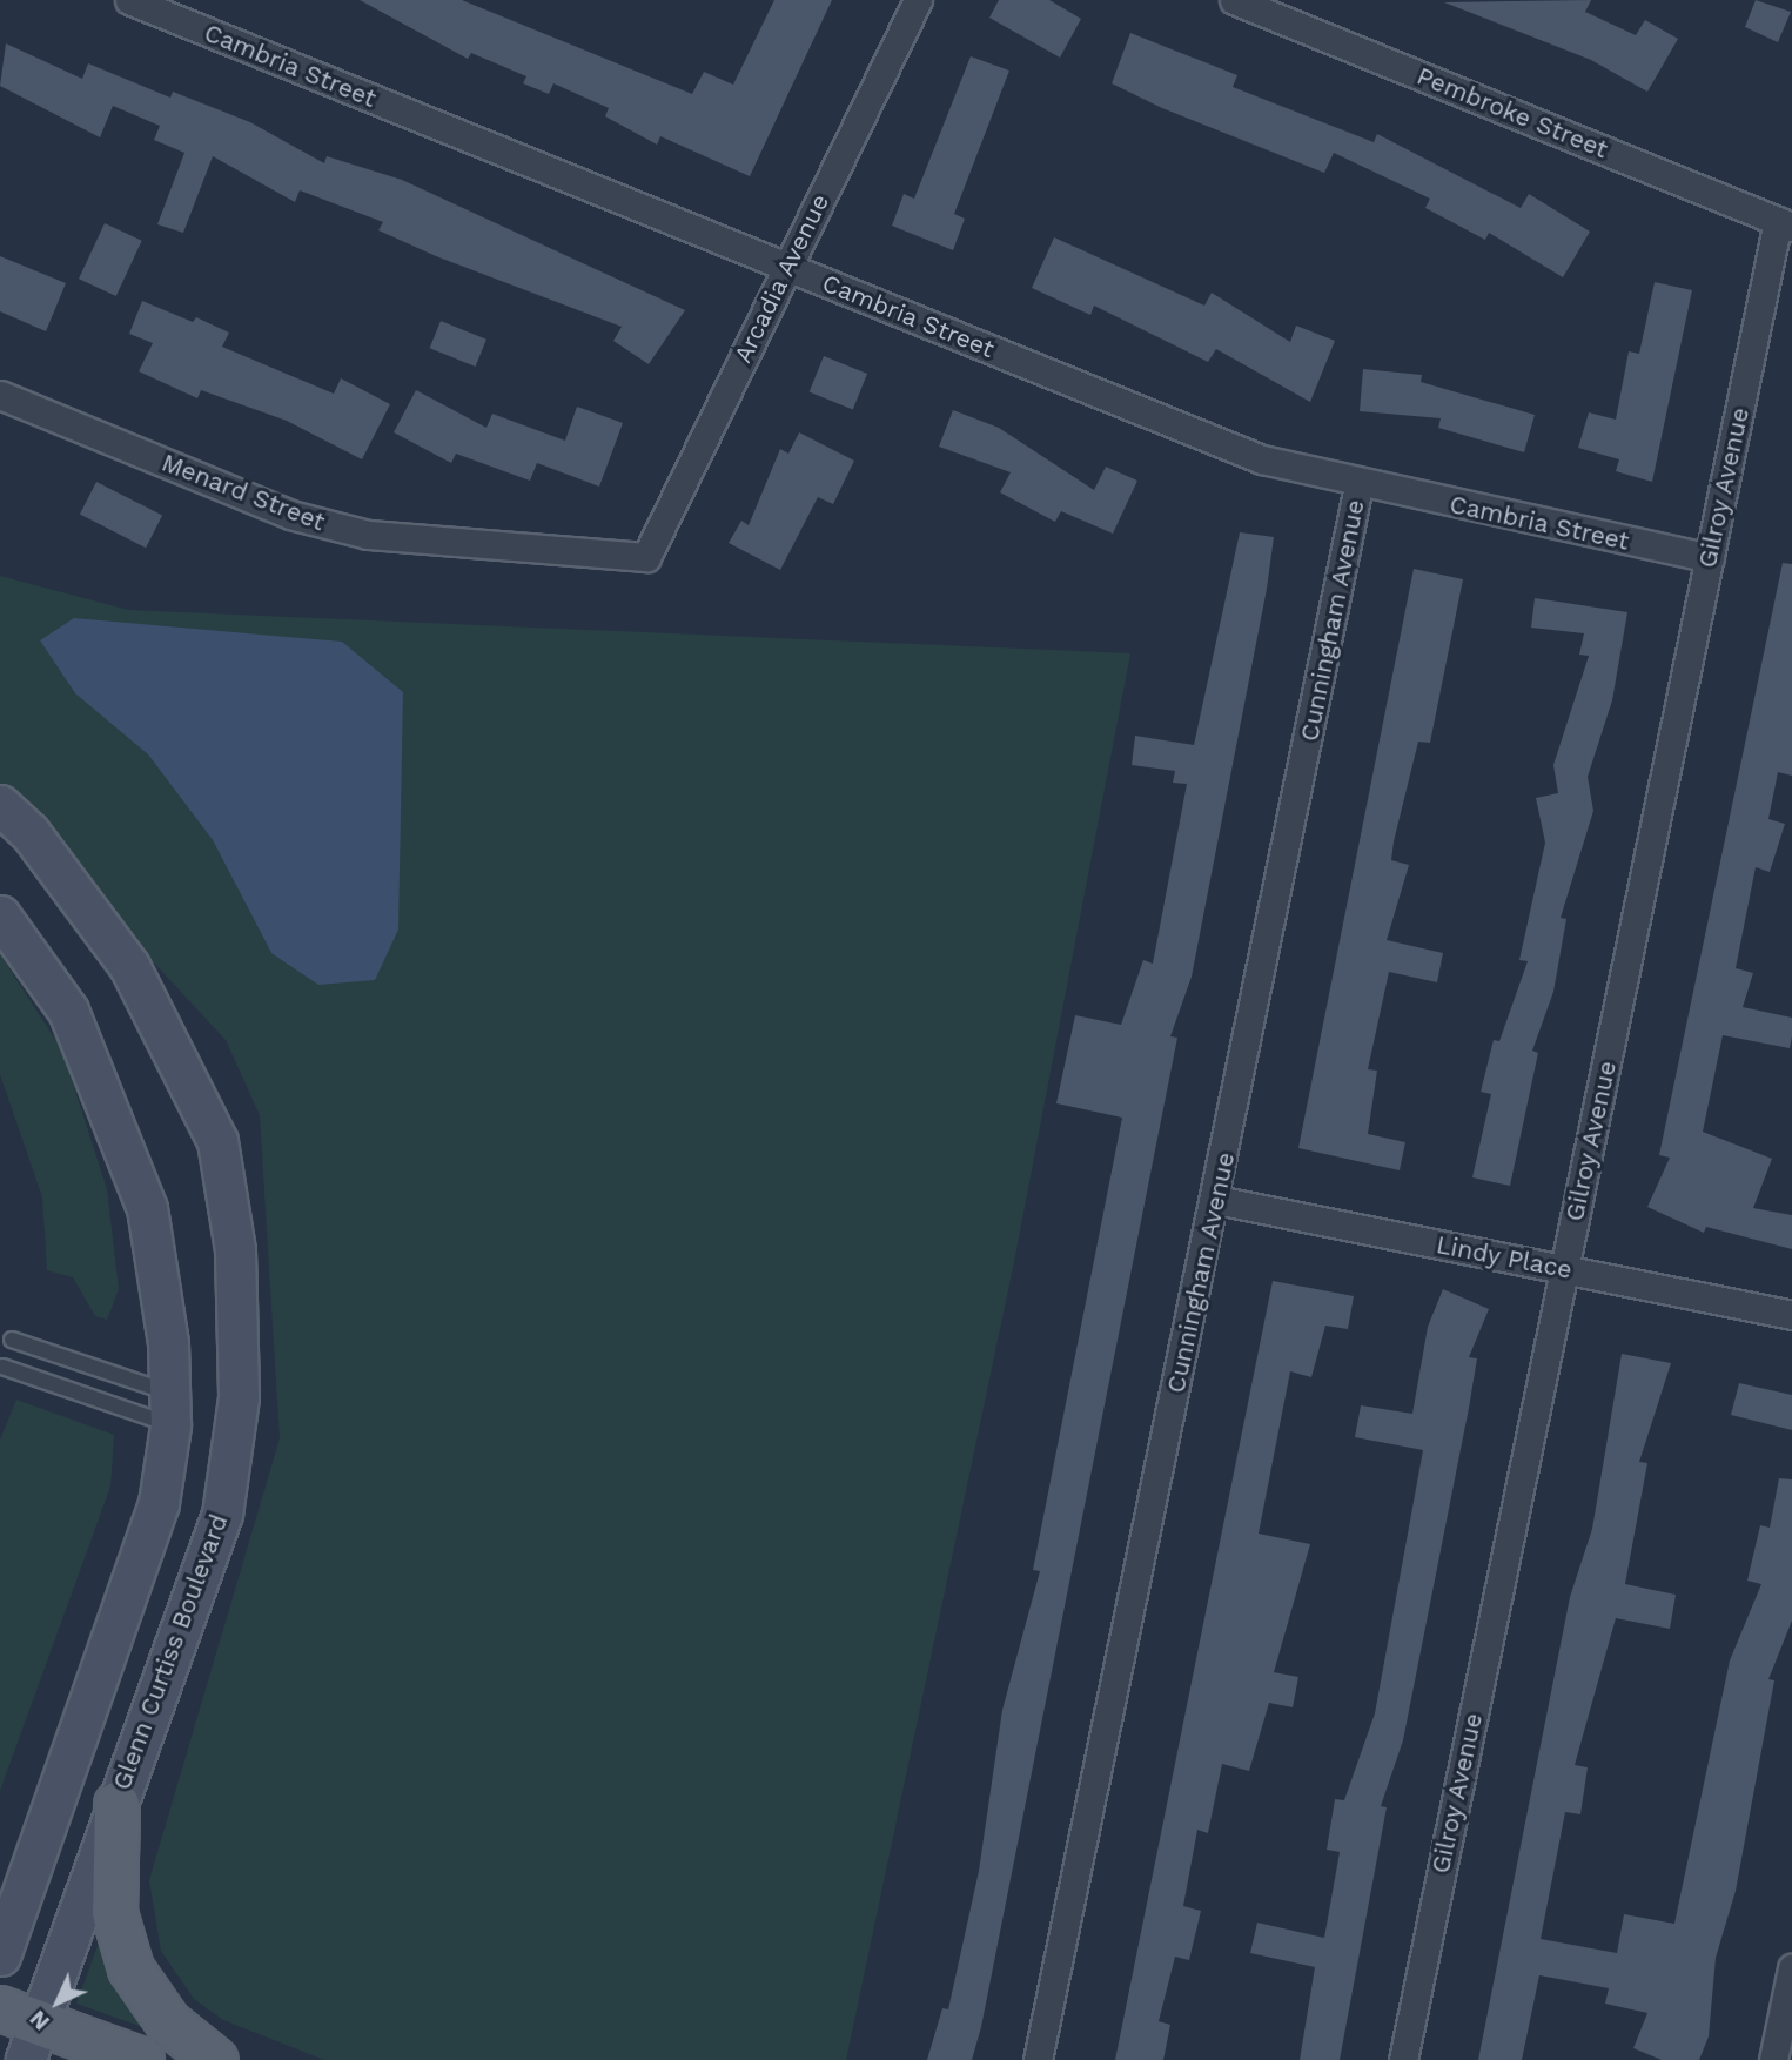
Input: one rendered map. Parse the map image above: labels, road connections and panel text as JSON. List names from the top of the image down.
{
  "streets": {
    "main road": ["Glenn Curtiss Boulevard"],
    "street": [
      "Cambria Street",
      "Pembroke Street",
      "Arcadia Avenue",
      "Gilroy Avenue",
      "Menard Street",
      "Cunningham Avenue",
      "Lindy Place"
    ]
  },
  "crossings": [
    ["Cambria Street", "Arcadia Avenue"],
    ["Cambria Street", "Gilroy Avenue"],
    ["Cambria Street", "Cunningham Avenue"],
    ["Pembroke Street", "Gilroy Avenue"],
    ["Arcadia Avenue", "Menard Street"],
    ["Gilroy Avenue", "Lindy Place"],
    ["Cunningham Avenue", "Lindy Place"]
  ],
  "north": "bottom left"
}
